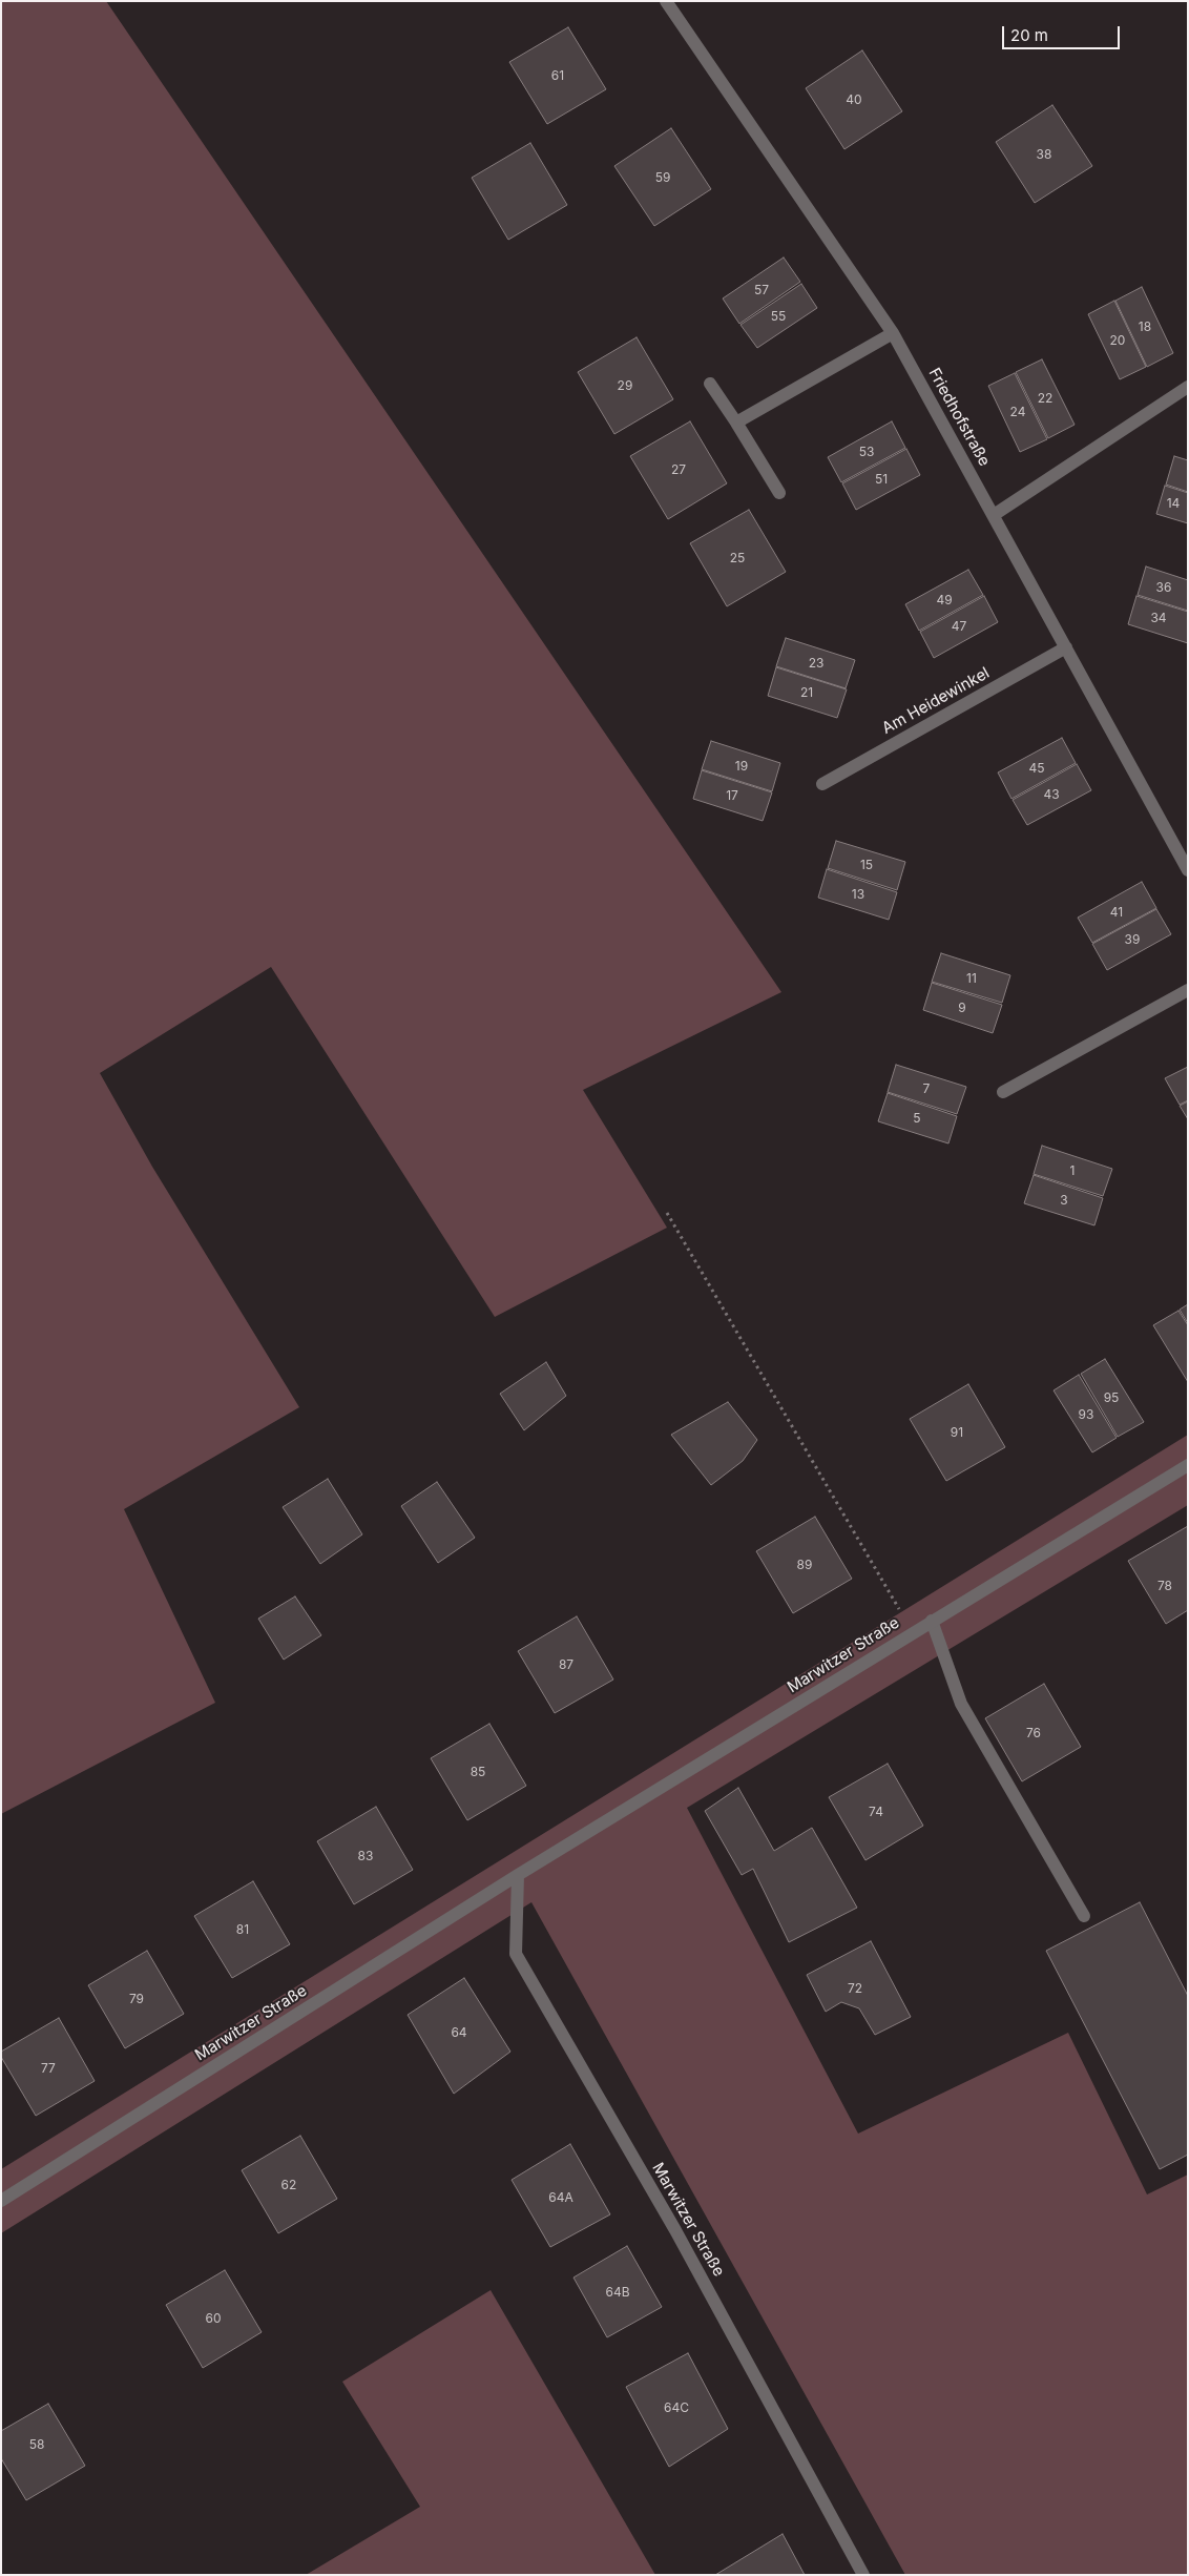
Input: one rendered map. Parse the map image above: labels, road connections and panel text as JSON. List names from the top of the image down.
{
  "streets": {
    "street": ["Friedhofstraße", "Am Heidewinkel", "Marwitzer Straße"]
  },
  "crossings": [
    ["Friedhofstraße", "Am Heidewinkel"]
  ],
  "house_numbers": [
    "61",
    "40",
    "38",
    "59",
    "57",
    "55",
    "18",
    "20",
    "29",
    "22",
    "24",
    "53",
    "27",
    "51",
    "14",
    "25",
    "36",
    "49",
    "34",
    "47",
    "23",
    "21",
    "19",
    "45",
    "43",
    "17",
    "15",
    "13",
    "41",
    "39",
    "11",
    "9",
    "7",
    "5",
    "1",
    "3",
    "95",
    "93",
    "91",
    "89",
    "78",
    "87",
    "76",
    "85",
    "74",
    "83",
    "81",
    "72",
    "79",
    "64",
    "77",
    "62",
    "64A",
    "64B",
    "60",
    "64C",
    "58"
  ],
  "scale_bar": "20 m"
}
